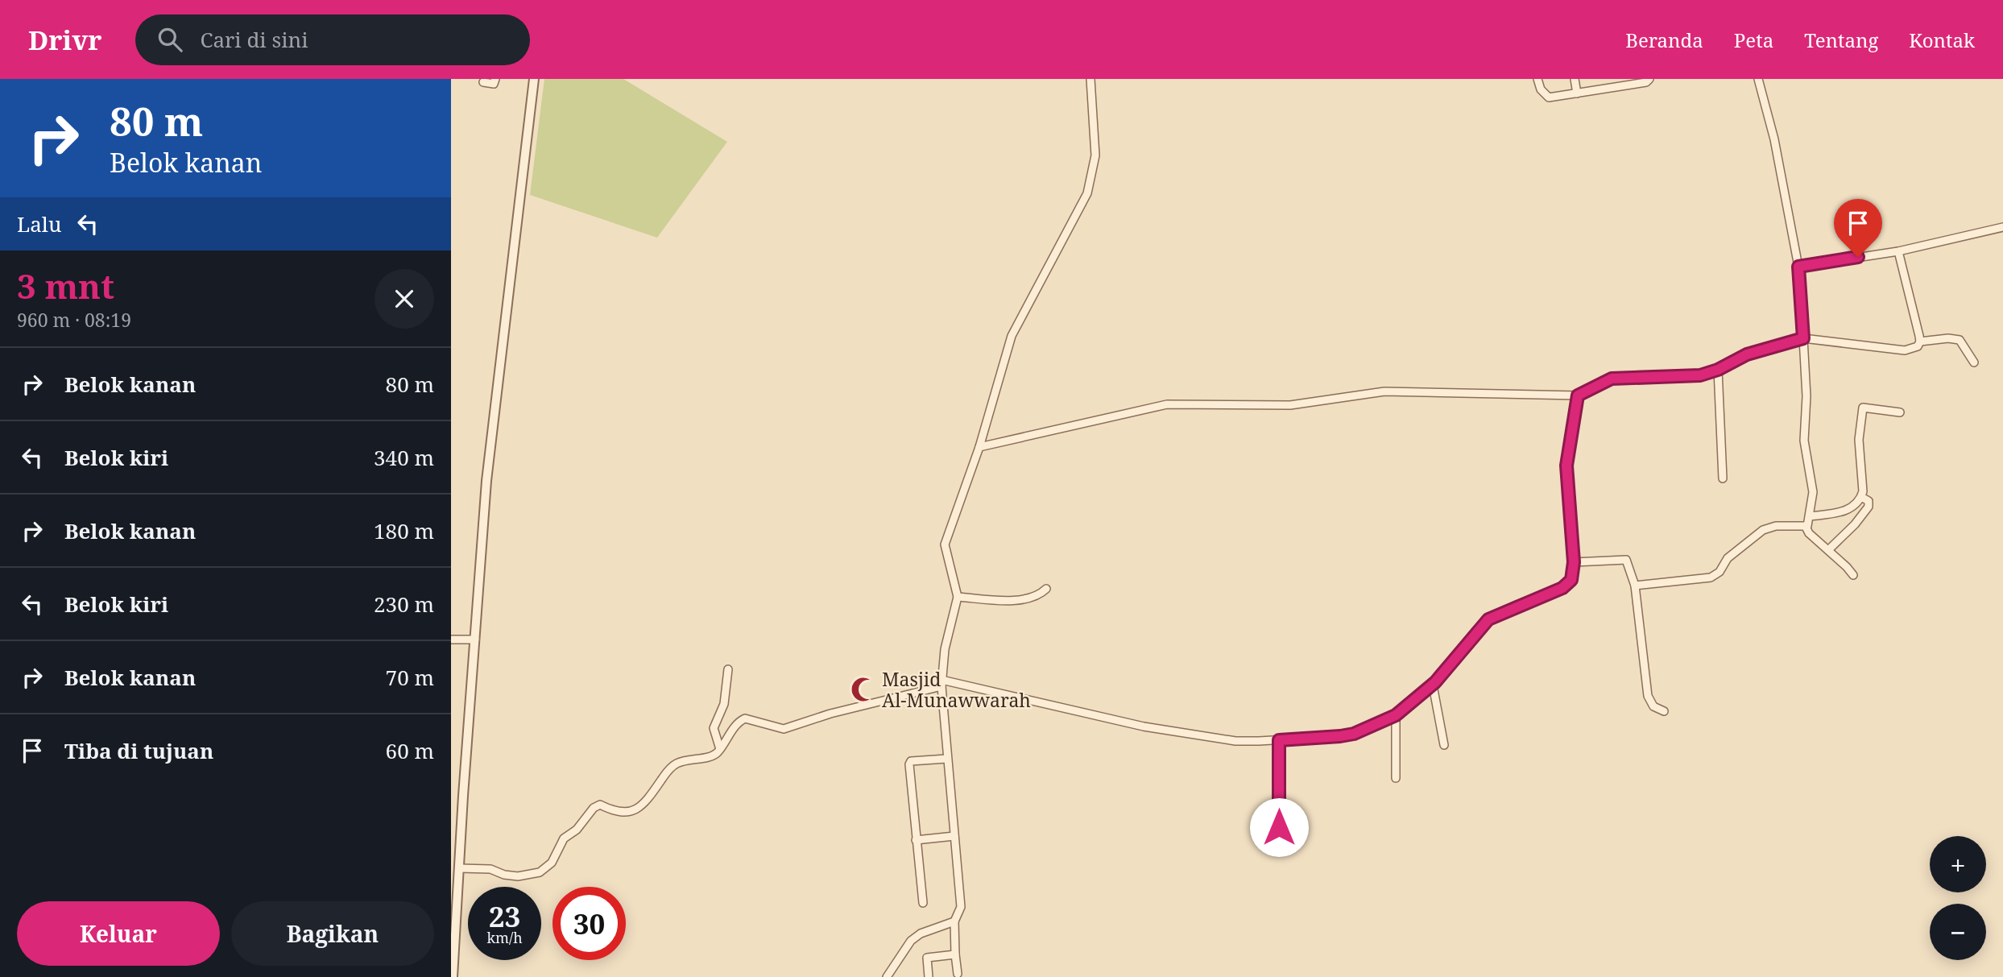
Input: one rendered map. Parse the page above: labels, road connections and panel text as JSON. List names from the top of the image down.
{
  "places": {
    "mosque": ["Masjid Al-Munawwarah"]
  },
  "page": {
    "header": "Drivr",
    "search": "Cari di sini",
    "nav": [
      "Beranda",
      "Peta",
      "Tentang",
      "Kontak"
    ],
    "turn": ["80 m", "Belok kanan"],
    "then": "Lalu",
    "heading": ["3 mnt", "960 m · 08:19"],
    "list": [
      {
        "name": "Belok kanan",
        "value": "80 m"
      },
      {
        "name": "Belok kiri",
        "value": "340 m"
      },
      {
        "name": "Belok kanan",
        "value": "180 m"
      },
      {
        "name": "Belok kiri",
        "value": "230 m"
      },
      {
        "name": "Belok kanan",
        "value": "70 m"
      },
      {
        "name": "Tiba di tujuan",
        "value": "60 m"
      }
    ],
    "map_buttons": ["+", "−"],
    "speed": "23 km/h",
    "limit": "30",
    "buttons": ["Keluar", "Bagikan"]
  }
}
